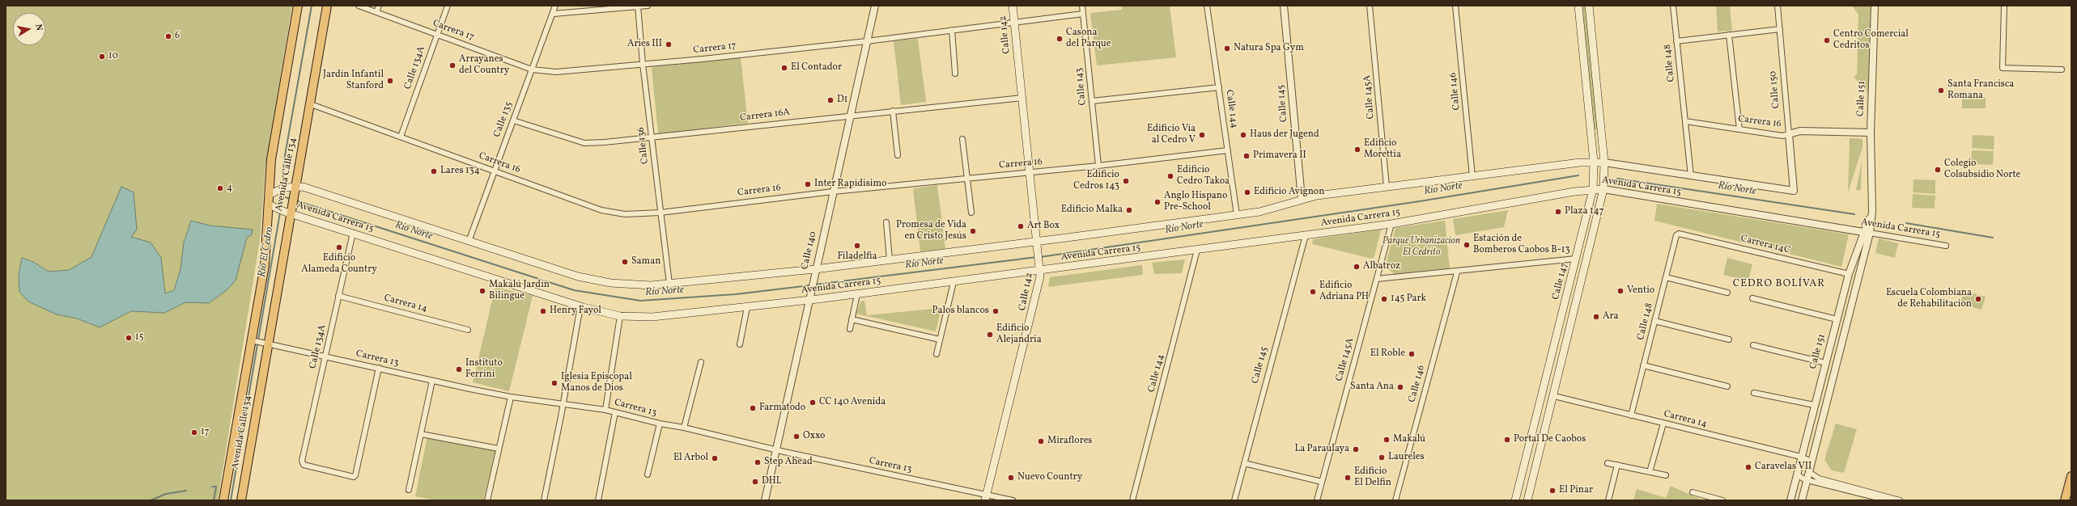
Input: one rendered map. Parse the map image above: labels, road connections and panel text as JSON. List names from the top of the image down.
{
  "streets": {
    "main road": [
      "Calle 142",
      "Avenida Calle 134",
      "Avenida Carrera 15",
      "Calle 147"
    ],
    "street": [
      "Carrera 17",
      "Calle 148",
      "Calle 134A",
      "Calle 143",
      "Calle 150",
      "Calle 146",
      "Calle 145A",
      "Calle 151",
      "Calle 145",
      "Calle 144",
      "Carrera 16A",
      "Calle 135",
      "Carrera 16",
      "Calle 136",
      "Carrera 14C",
      "Calle 140",
      "Carrera 14",
      "Carrera 13"
    ]
  },
  "crossings": [
    ["Carrera 17", "Calle 142"],
    ["Carrera 17", "Calle 134A"],
    ["Carrera 17", "Calle 143"],
    ["Carrera 17", "Calle 135"],
    ["Carrera 17", "Calle 136"],
    ["Carrera 17", "Calle 140"],
    ["Calle 142", "Carrera 16A"],
    ["Calle 142", "Carrera 16"],
    ["Calle 142", "Avenida Carrera 15"],
    ["Calle 142", "Carrera 13"],
    ["Calle 148", "Carrera 16"],
    ["Calle 148", "Avenida Carrera 15"],
    ["Calle 148", "Carrera 14C"],
    ["Calle 148", "Carrera 14"],
    ["Calle 134A", "Carrera 16"],
    ["Calle 134A", "Avenida Carrera 15"],
    ["Calle 134A", "Carrera 14"],
    ["Calle 134A", "Carrera 13"],
    ["Calle 143", "Carrera 16"],
    ["Calle 150", "Carrera 16"],
    ["Calle 150", "Avenida Carrera 15"],
    ["Calle 146", "Avenida Carrera 15"],
    ["Calle 145A", "Avenida Carrera 15"],
    ["Calle 151", "Carrera 16"],
    ["Calle 151", "Avenida Carrera 15"],
    ["Calle 151", "Carrera 14C"],
    ["Calle 151", "Carrera 14"],
    ["Calle 145", "Avenida Carrera 15"],
    ["Calle 144", "Carrera 16"],
    ["Calle 144", "Avenida Carrera 15"],
    ["Carrera 16A", "Calle 135"],
    ["Carrera 16A", "Calle 136"],
    ["Carrera 16A", "Calle 140"],
    ["Calle 135", "Carrera 16"],
    ["Calle 135", "Avenida Carrera 15"],
    ["Carrera 16", "Calle 136"],
    ["Carrera 16", "Avenida Calle 134"],
    ["Carrera 16", "Calle 140"],
    ["Calle 136", "Avenida Carrera 15"],
    ["Avenida Calle 134", "Avenida Carrera 15"],
    ["Avenida Calle 134", "Carrera 13"],
    ["Avenida Carrera 15", "Calle 140"],
    ["Avenida Carrera 15", "Calle 147"],
    ["Calle 140", "Carrera 13"],
    ["Calle 147", "Carrera 14"]
  ],
  "districts": ["CEDRO BOLÍVAR"],
  "water": ["Río Norte", "Río El Cedro"],
  "parks": ["Parque Urbanizacion El Cedrito"],
  "places": [
    "6",
    "Casona del Parque",
    "Centro Comercial Cedritos",
    "Aries III",
    "Natura Spa Gym",
    "10",
    "Arrayanes del Country",
    "El Contador",
    "Jardín Infantil Stanford",
    "Santa Francisca Romana",
    "D1",
    "Edificio Vía al Cedro V",
    "Haus der Jugend",
    "Edificio Morettia",
    "Primavera II",
    "Colegio Colsubsidio Norte",
    "Lares 134",
    "Edificio Cedro Takoa",
    "Edificio Cedros 143",
    "Inter Rapidisimo",
    "4",
    "Edificio Avignon",
    "Anglo Hispano Pre-School",
    "Edificio Malka",
    "Plaza 147",
    "Art Box",
    "Promesa de Vida en Cristo Jesús",
    "Estación de Bomberos Caobos B-13",
    "Filadelfia",
    "Edificio Alameda Country",
    "Saman",
    "Albatroz",
    "Makalú Jardín Bilingue",
    "Ventio",
    "Edificio Adriana PH",
    "145 Park",
    "Escuela Colombiana de Rehabilitacion",
    "Henry Fayol",
    "Palos blancos",
    "Ara",
    "Edificio Alejandria",
    "15",
    "El Roble",
    "Instituto Ferrini",
    "Iglesia Episcopal Manos de Dios",
    "Santa Ana",
    "CC 140 Avenida",
    "Farmatodo",
    "17",
    "Oxxo",
    "Makalú",
    "Portal De Caobos",
    "Miraflores",
    "La Paraulaya",
    "Laureles",
    "El Arbol",
    "Step Ahead",
    "Caravelas VII",
    "Nuevo Country",
    "Edificio El Delfin",
    "DHL",
    "El Pinar"
  ],
  "north": "right"
}
